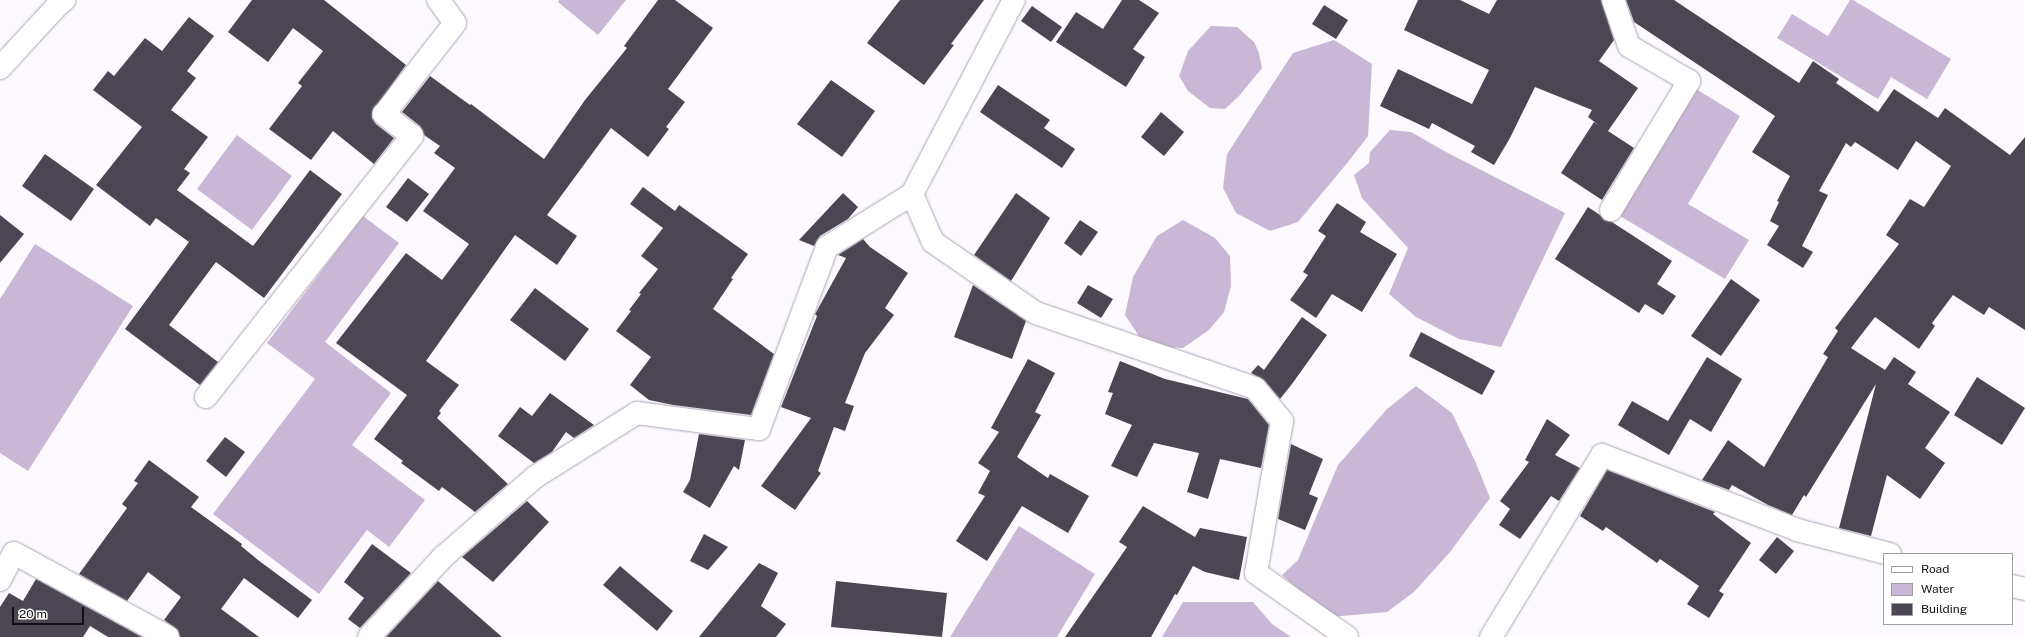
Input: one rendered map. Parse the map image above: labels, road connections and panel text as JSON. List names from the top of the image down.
{
  "legend": ["Road", "Water", "Building"],
  "scale_bar": "20 m"
}
